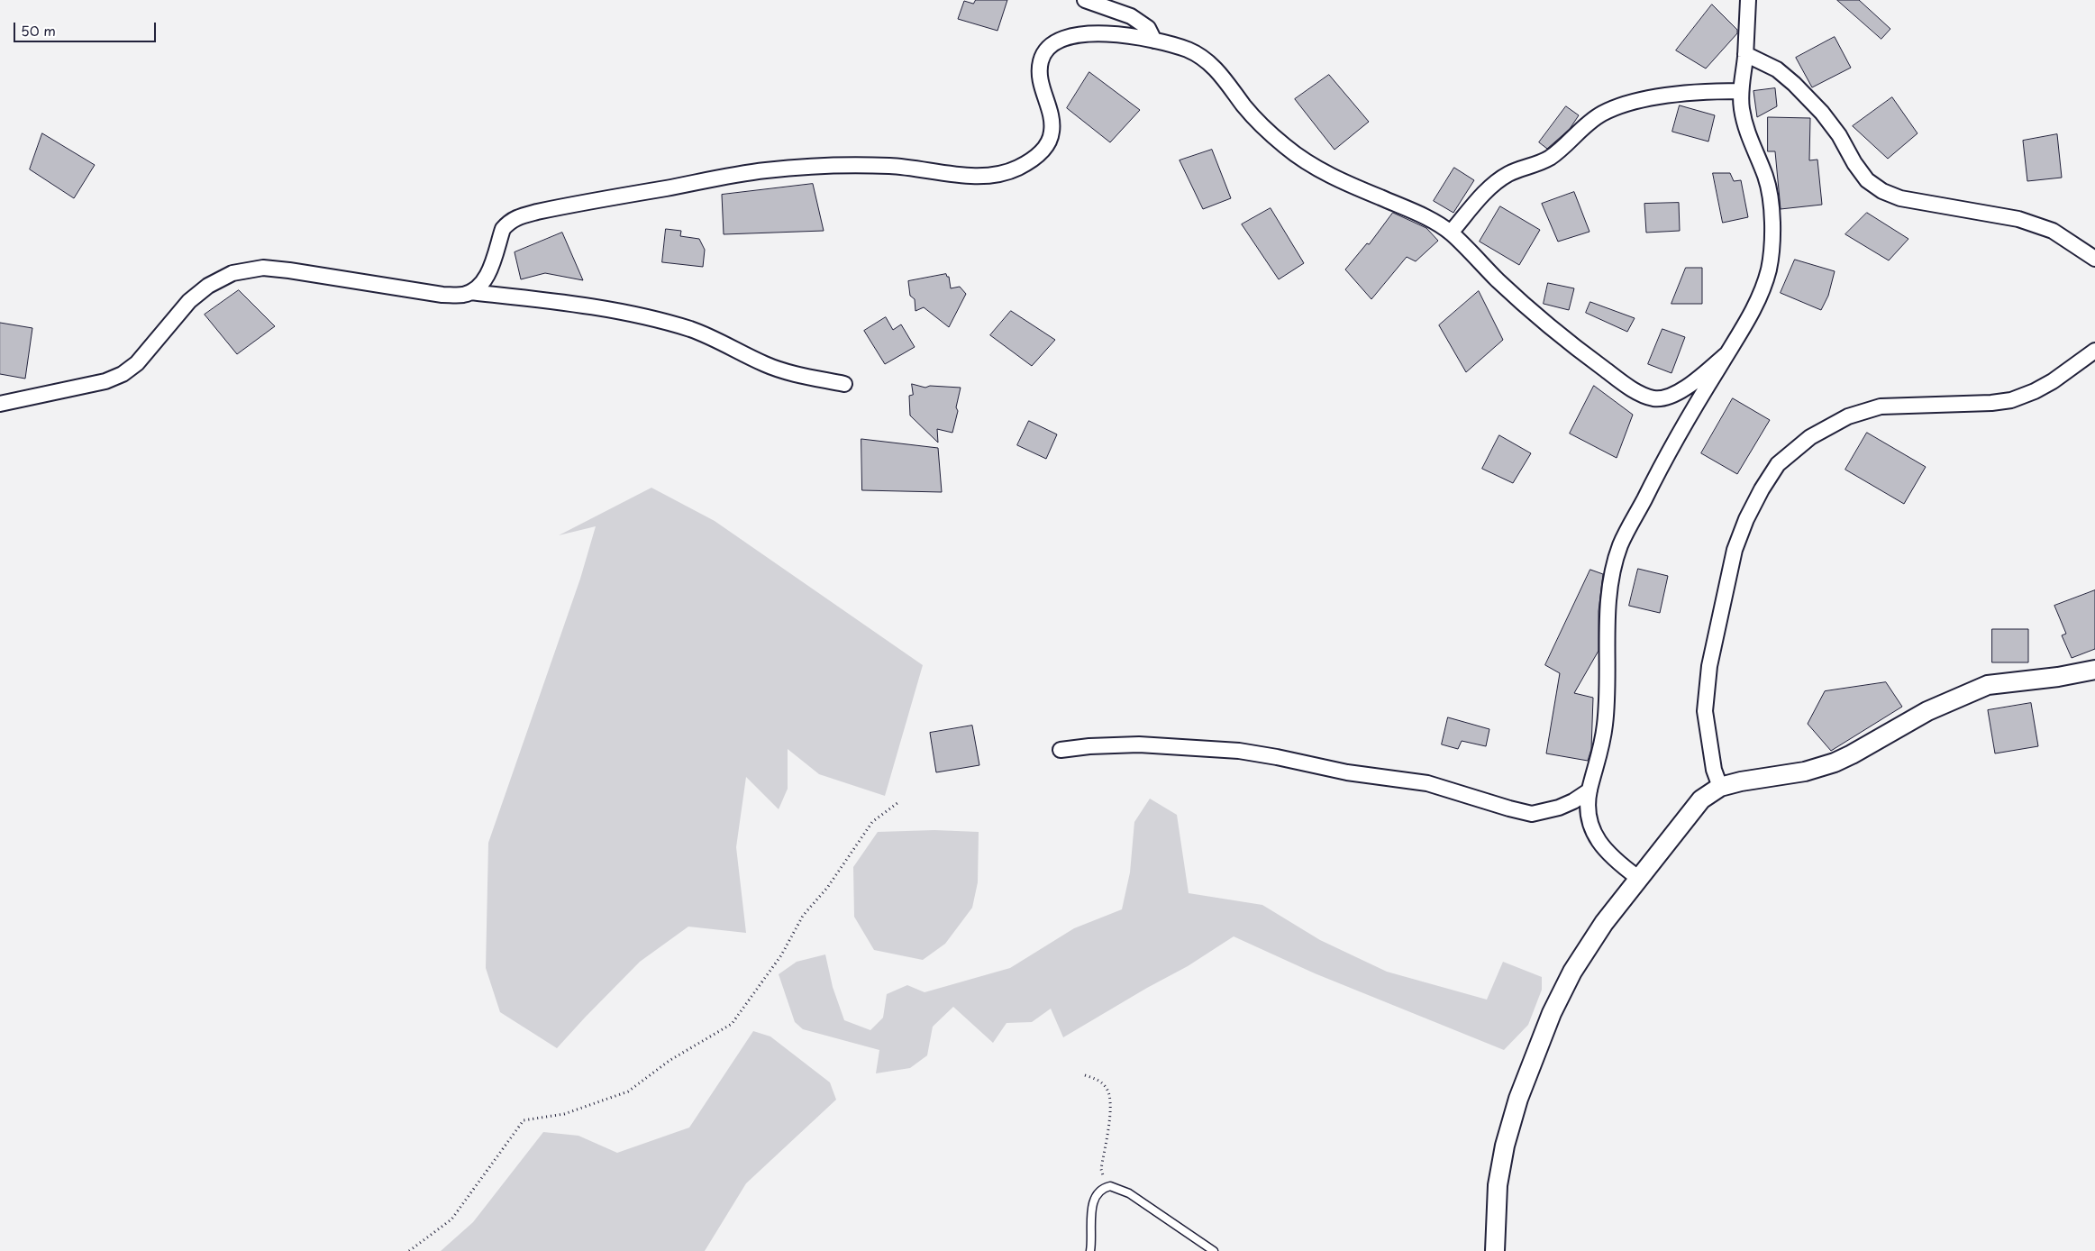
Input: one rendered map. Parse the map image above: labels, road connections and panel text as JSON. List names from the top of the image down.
{
  "scale_bar": "50 m"
}
